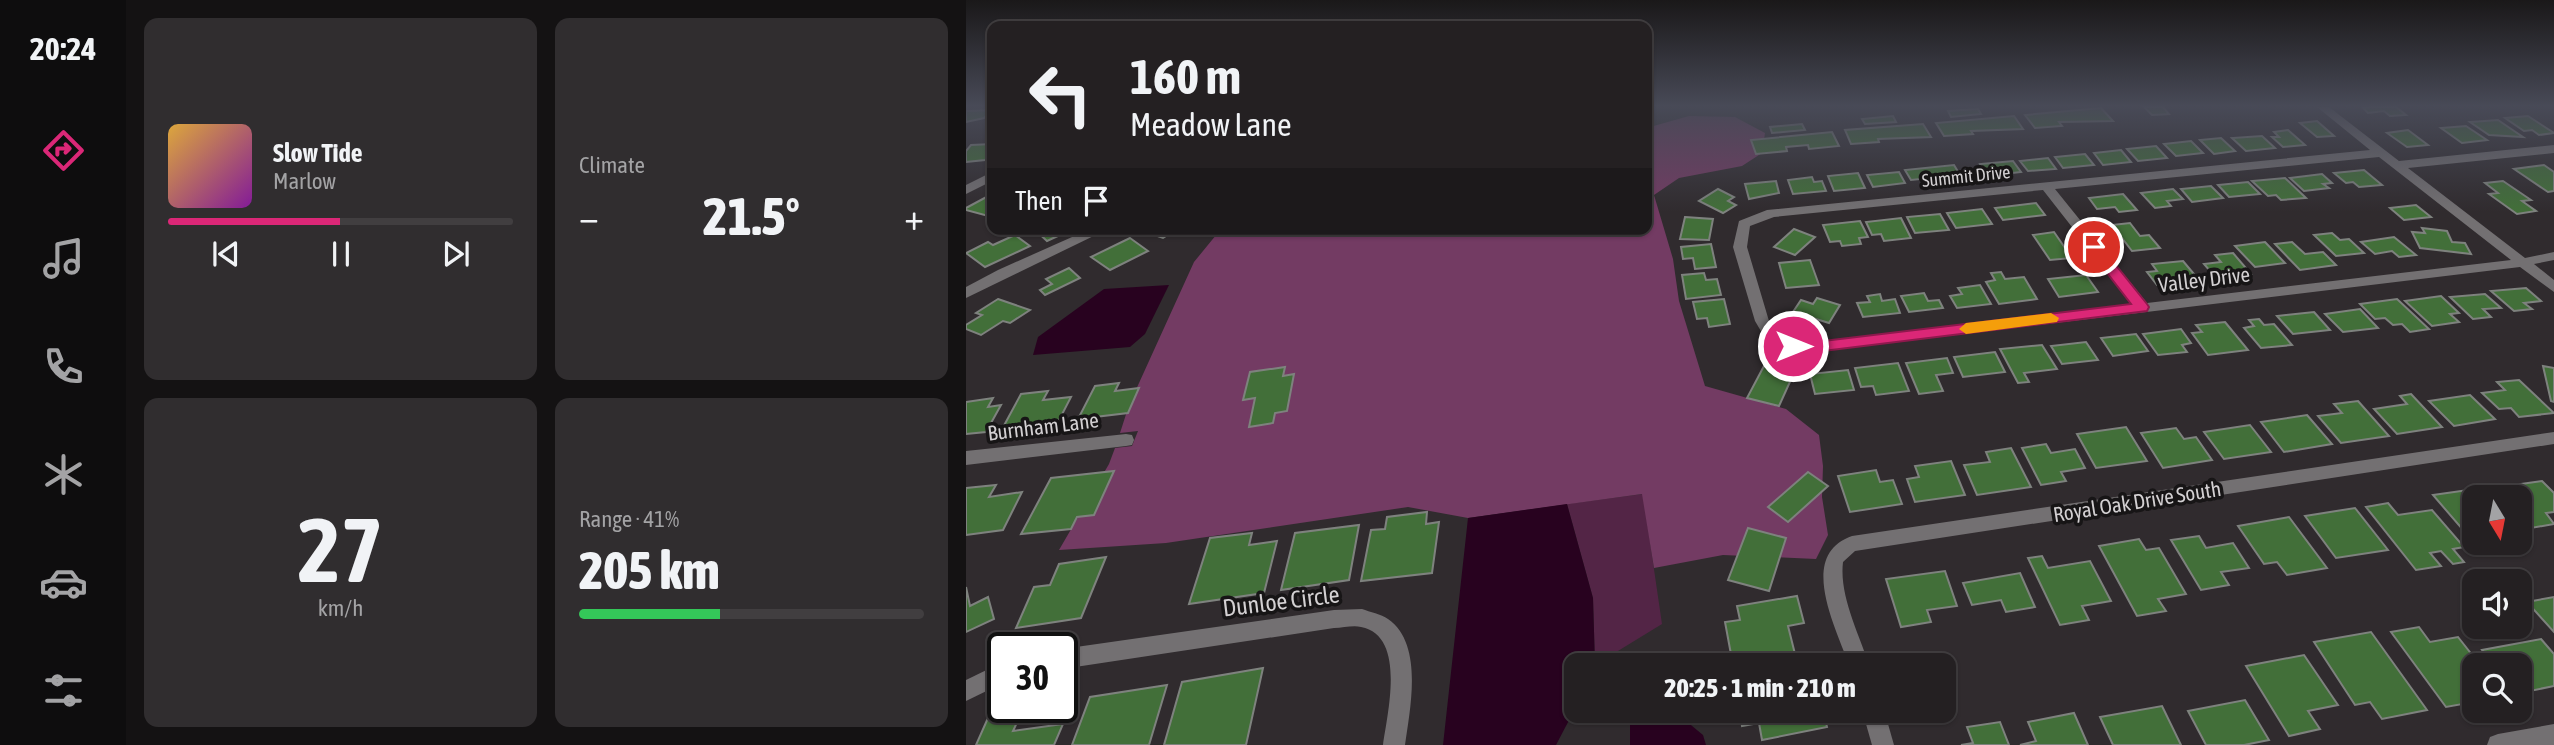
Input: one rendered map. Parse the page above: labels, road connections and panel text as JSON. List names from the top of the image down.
{
  "streets": {
    "street": [
      "Summit Drive",
      "Valley Drive",
      "Burnham Lane",
      "Royal Oak Drive South",
      "Dunloe Circle"
    ]
  },
  "crossings": [
    ["Summit Drive", "Valley Drive"]
  ],
  "north": "bottom",
  "page": {
    "tabs": "20:24",
    "tile": [
      "Climate",
      ["27", "km/h"],
      ["Range · 41%", "205 km"]
    ],
    "turn": ["160 m", "Meadow Lane"],
    "song": ["Slow Tide", "Marlow"],
    "then": "Then",
    "heat": ["−", "21.5°", "+"],
    "limit": "30",
    "trip": "20:25 · 1 min · 210 m"
  }
}
